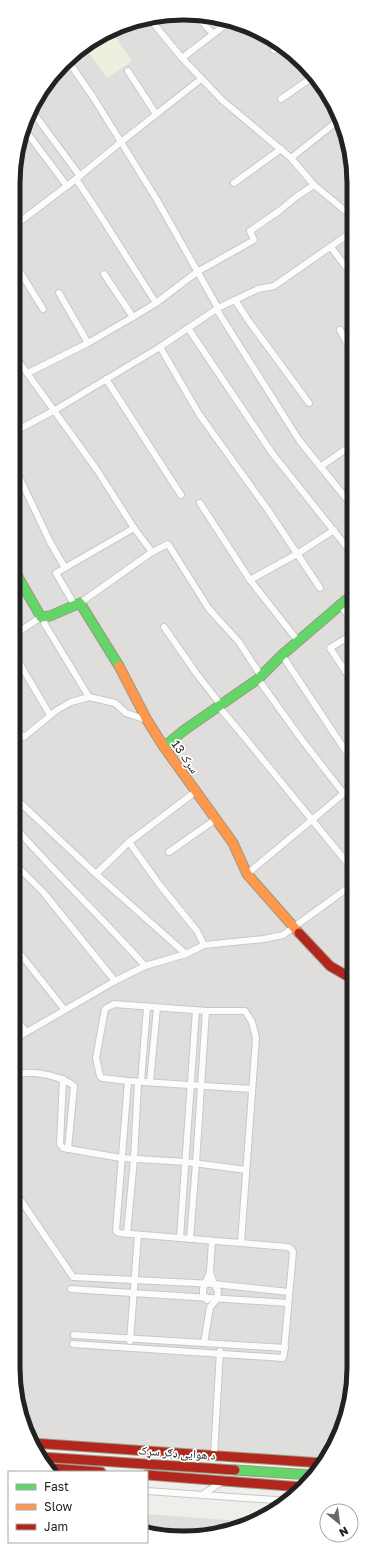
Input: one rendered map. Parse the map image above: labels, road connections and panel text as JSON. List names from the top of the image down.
{
  "streets": {
    "street": ["سرک 13", "د هوایی ډګر سړک"]
  },
  "legend": ["Fast", "Slow", "Jam"],
  "north": "bottom right"
}
